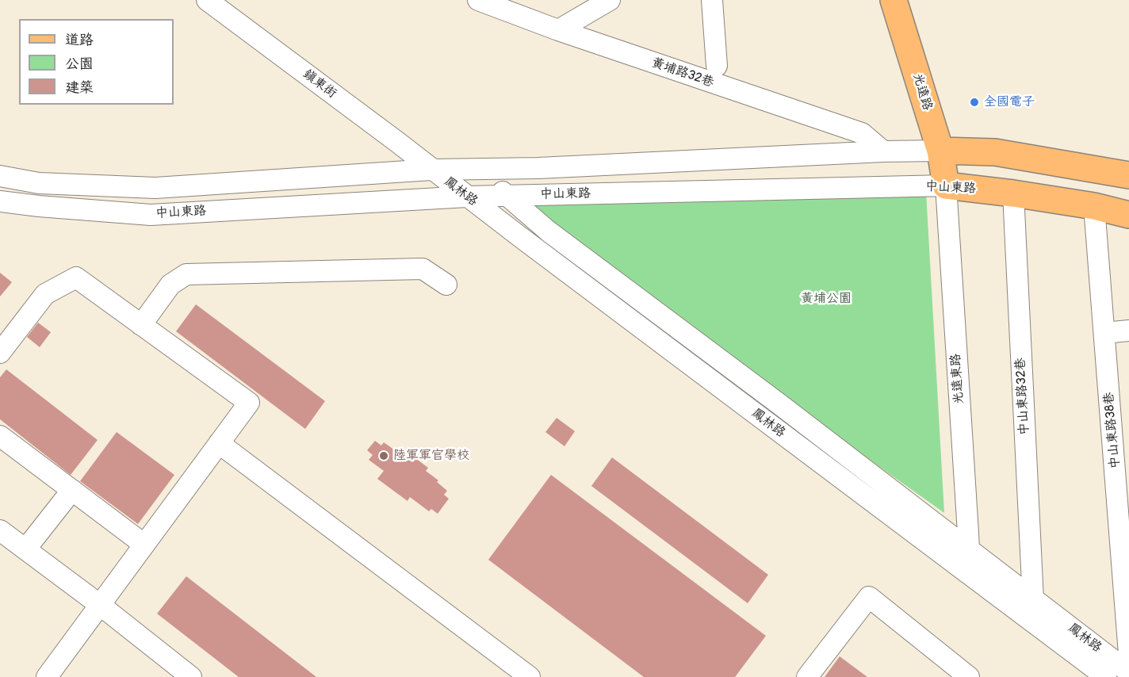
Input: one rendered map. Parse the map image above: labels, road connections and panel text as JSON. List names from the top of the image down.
{
  "streets": {
    "main road": ["光遠路", "中山東路"],
    "street": [
      "黃埔路32巷",
      "鎮東街",
      "鳳林路",
      "光遠東路",
      "中山東路32巷",
      "中山東路38巷"
    ]
  },
  "crossings": [
    ["黃埔路32巷", "中山東路"],
    ["鎮東街", "中山東路"],
    ["鎮東街", "鳳林路"],
    ["光遠路", "中山東路"],
    ["光遠路", "光遠東路"],
    ["中山東路", "鳳林路"],
    ["中山東路", "光遠東路"],
    ["中山東路", "中山東路32巷"],
    ["中山東路", "中山東路38巷"],
    ["鳳林路", "光遠東路"],
    ["鳳林路", "中山東路32巷"]
  ],
  "parks": ["黃埔公園"],
  "places": ["全國電子", "陸軍軍官學校"],
  "legend": ["道路", "公園", "建築"]
}
